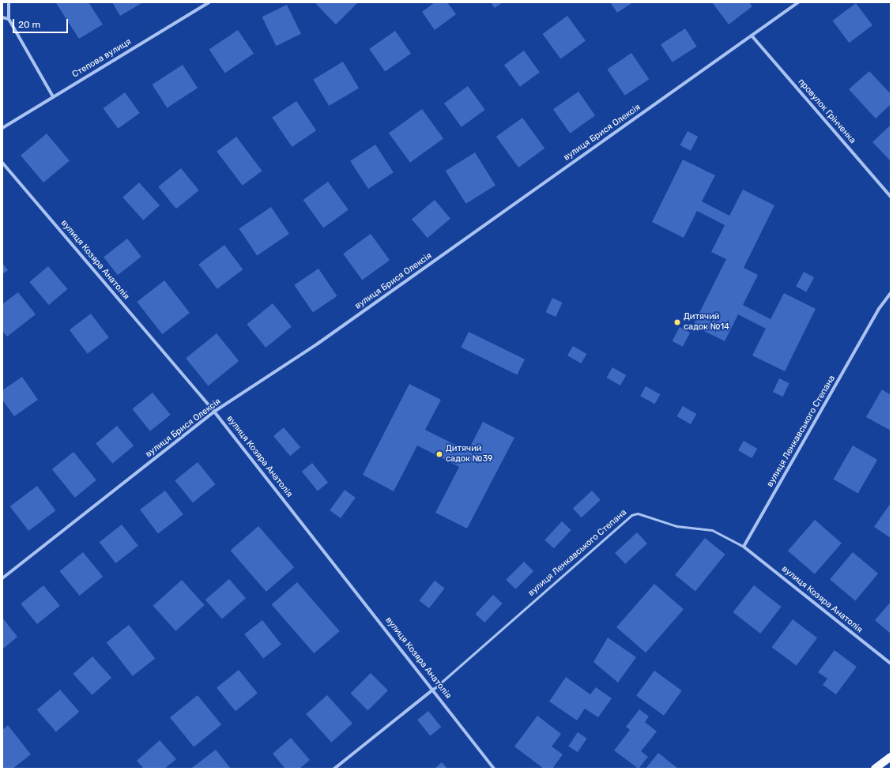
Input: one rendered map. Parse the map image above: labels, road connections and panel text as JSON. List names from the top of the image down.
{
  "streets": {
    "street": [
      "Степова вулиця",
      "провулок Грінченка",
      "вулиця Брися Олексія",
      "вулиця Козяра Анатолія",
      "вулиця Ленкавського Степана"
    ]
  },
  "crossings": [
    ["провулок Грінченка", "вулиця Брися Олексія"],
    ["вулиця Брися Олексія", "вулиця Козяра Анатолія"],
    ["вулиця Козяра Анатолія", "вулиця Ленкавського Степана"]
  ],
  "places": ["Дитячий садок №14", "Дитячий садок №39"],
  "scale_bar": "20 m"
}
